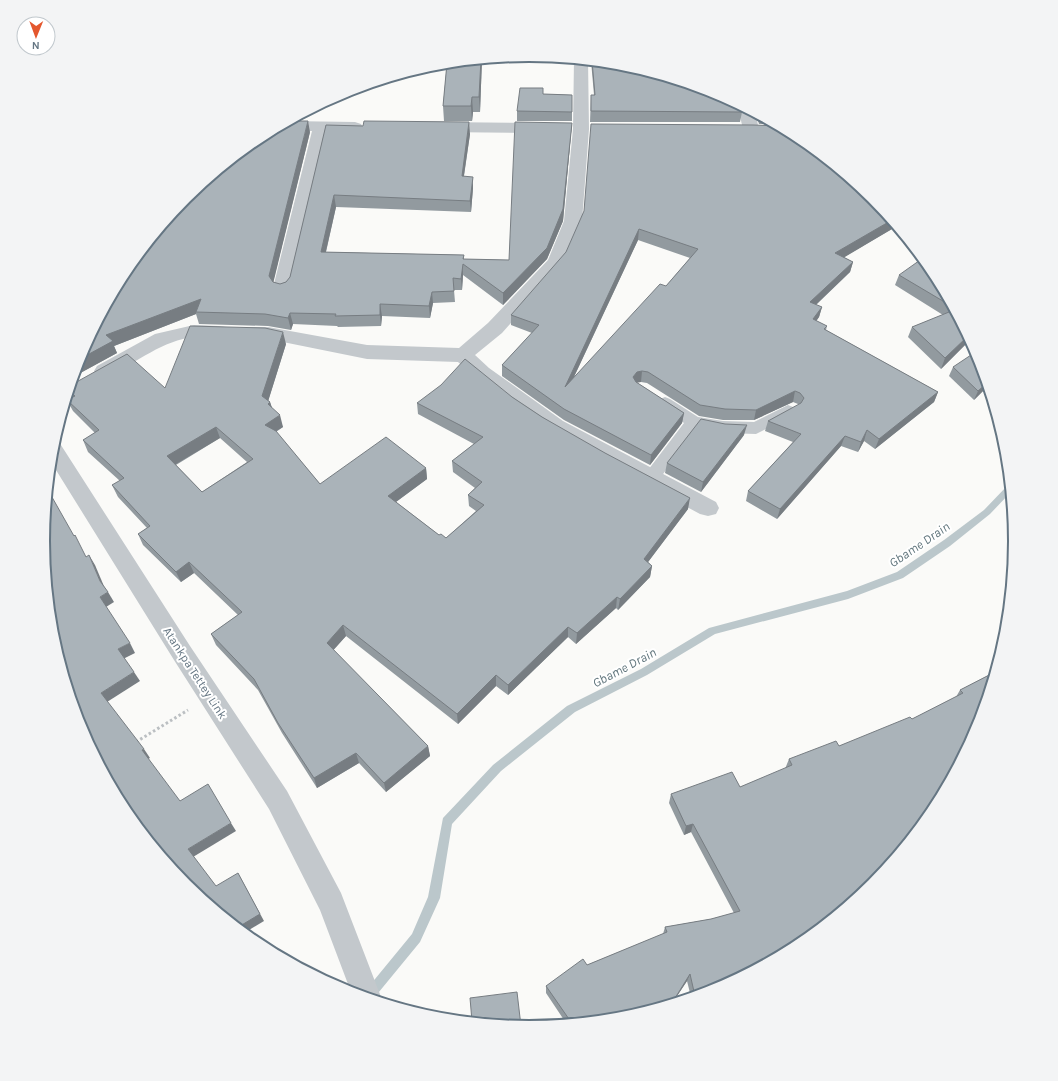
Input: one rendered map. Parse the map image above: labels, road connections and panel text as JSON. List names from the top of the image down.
{
  "streets": {
    "street": ["Atankpa Tettey Link"]
  },
  "water": ["Gbame Drain"],
  "north": "bottom"
}
